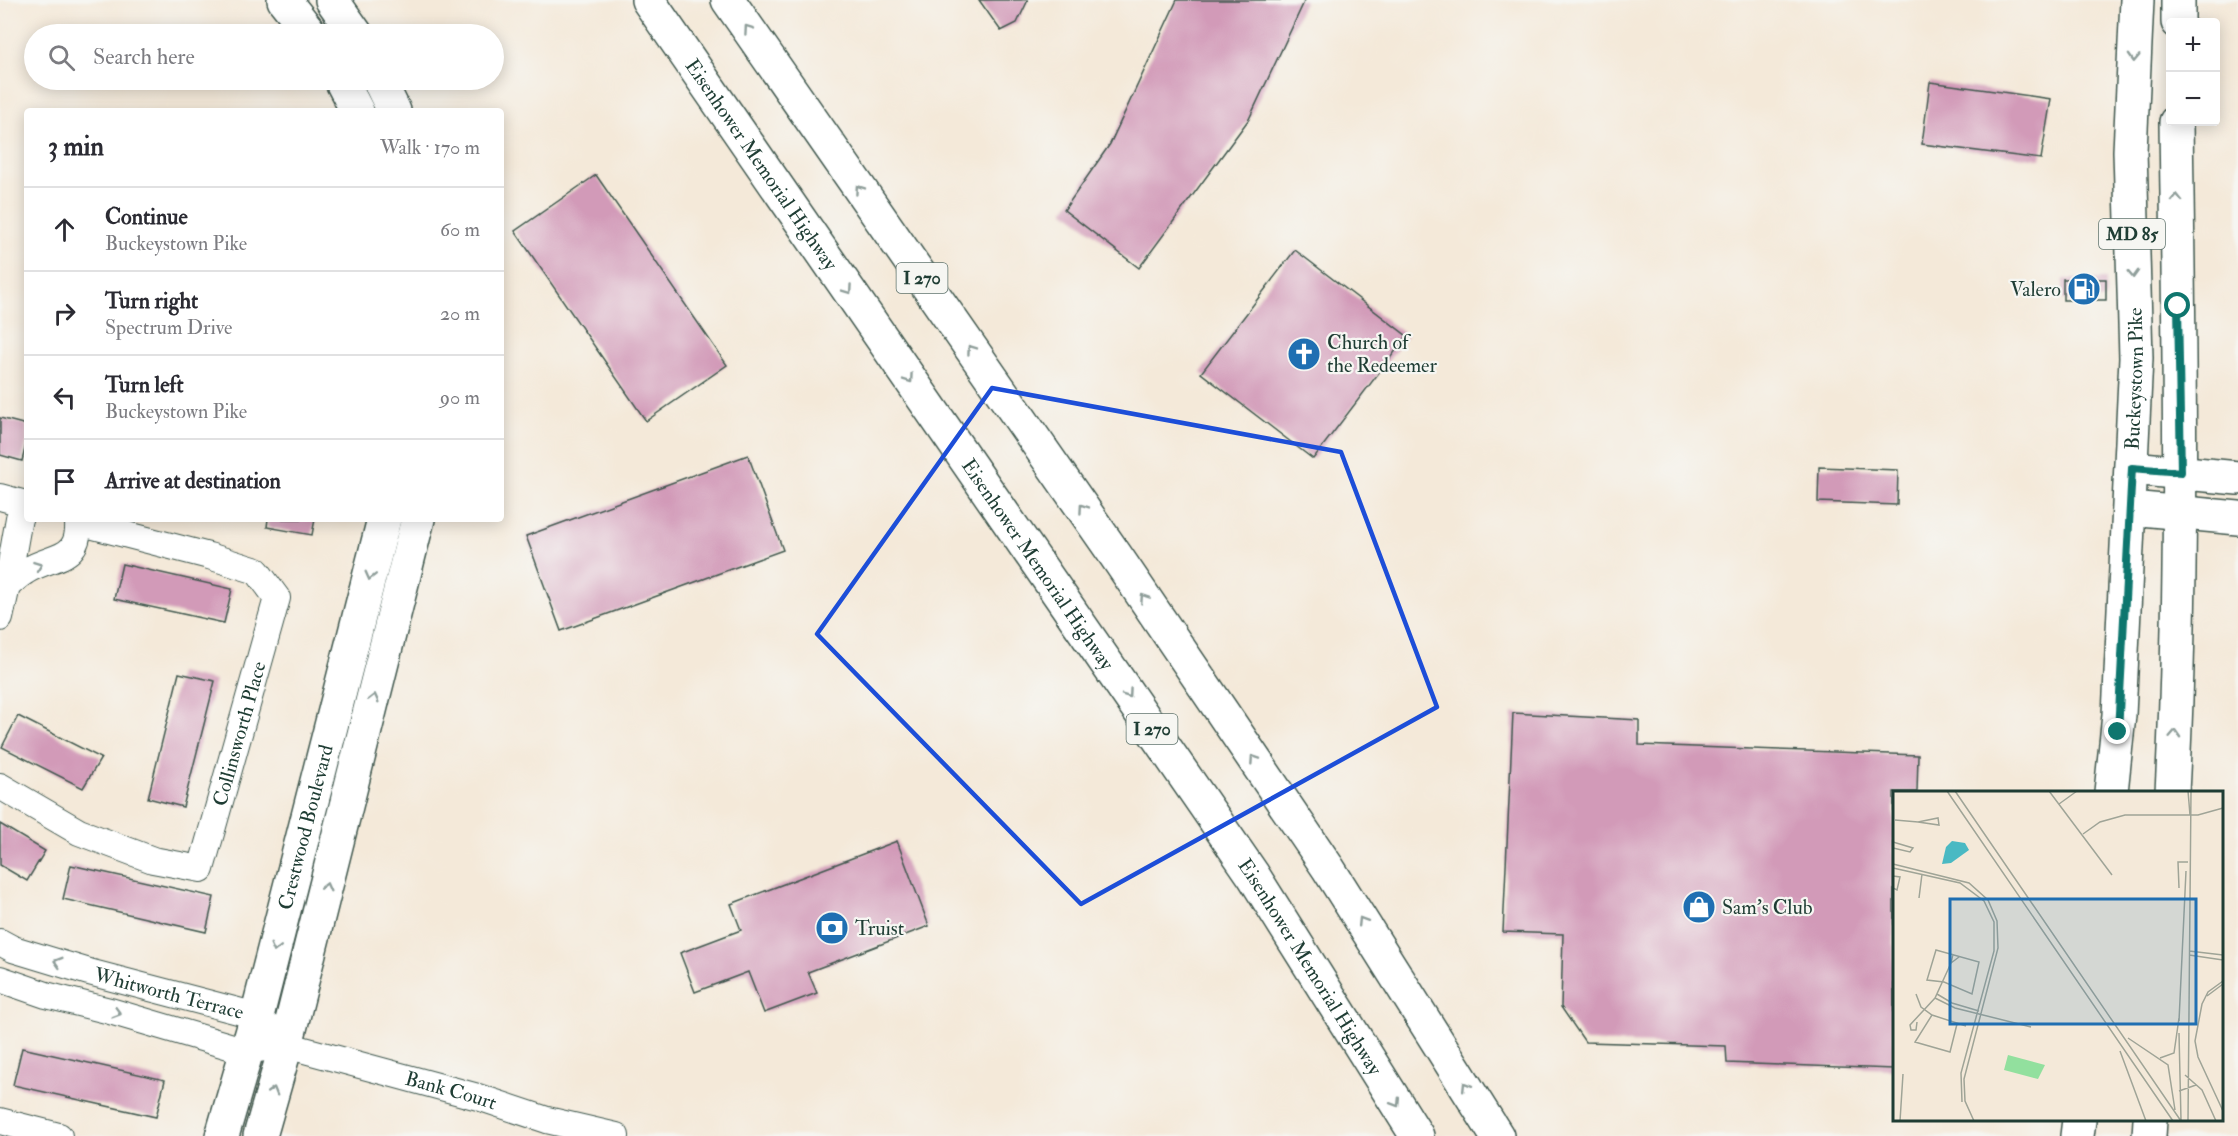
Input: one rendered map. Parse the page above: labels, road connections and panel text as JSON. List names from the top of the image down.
{
  "streets": {
    "main road": [
      "Eisenhower Memorial Highway",
      "MD 85",
      "I 270",
      "Buckeystown Pike",
      "Crestwood Boulevard"
    ],
    "street": ["Collinsworth Place", "Whitworth Terrace", "Bank Court"]
  },
  "crossings": [
    ["Crestwood Boulevard", "Whitworth Terrace"],
    ["Crestwood Boulevard", "Bank Court"],
    ["Whitworth Terrace", "Bank Court"]
  ],
  "places": {
    "fuel station": ["Valero"],
    "church": ["Church of the Redeemer"],
    "shop": ["Sam's Club"],
    "bank": ["Truist"]
  },
  "page": {
    "map_buttons": ["+", "−"],
    "search": "Search here",
    "heading": ["3 min", "Walk · 170 m"],
    "list": [
      ["Continue", "Buckeystown Pike", "60 m"],
      ["Turn right", "Spectrum Drive", "20 m"],
      ["Turn left", "Buckeystown Pike", "90 m"],
      "Arrive at destination"
    ]
  }
}
